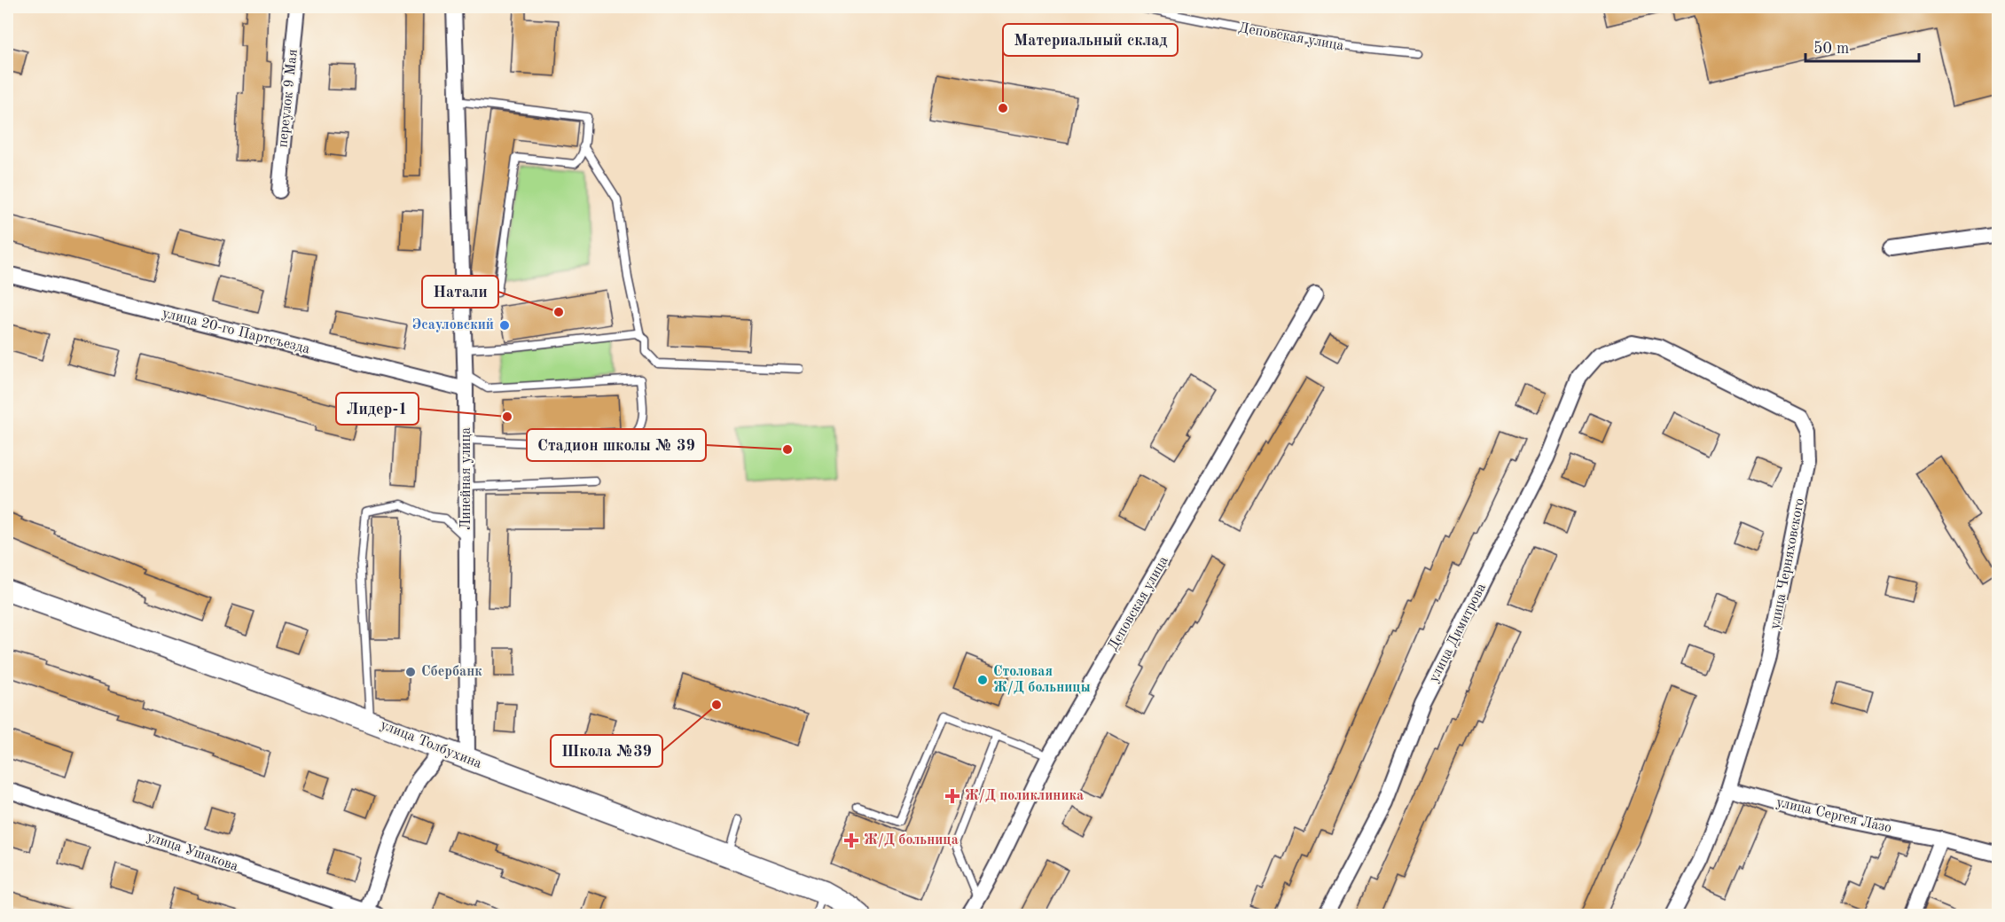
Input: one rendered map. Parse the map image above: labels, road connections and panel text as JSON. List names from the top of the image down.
{
  "streets": {
    "street": [
      "Деповская улица",
      "переулок 9 Мая",
      "улица 20-го Партсъезда",
      "Линейная улица",
      "улица Черняховского",
      "улица Димитрова",
      "улица Толбухина",
      "улица Сергея Лазо",
      "улица Ушакова"
    ]
  },
  "crossings": [
    ["улица 20-го Партсъезда", "Линейная улица"],
    ["Линейная улица", "улица Толбухина"],
    ["улица Черняховского", "улица Димитрова"],
    ["улица Черняховского", "улица Сергея Лазо"]
  ],
  "places": {
    "other": [
      "Материальный склад",
      "Натали",
      "Эсауловский",
      "Лидер-1",
      "Стадион школы № 39",
      "Сбербанк",
      "Столовая Ж/Д больницы",
      "Школа №39"
    ],
    "health": ["Ж/Д поликлиника", "Ж/Д больница"]
  },
  "scale_bar": "50 m"
}
